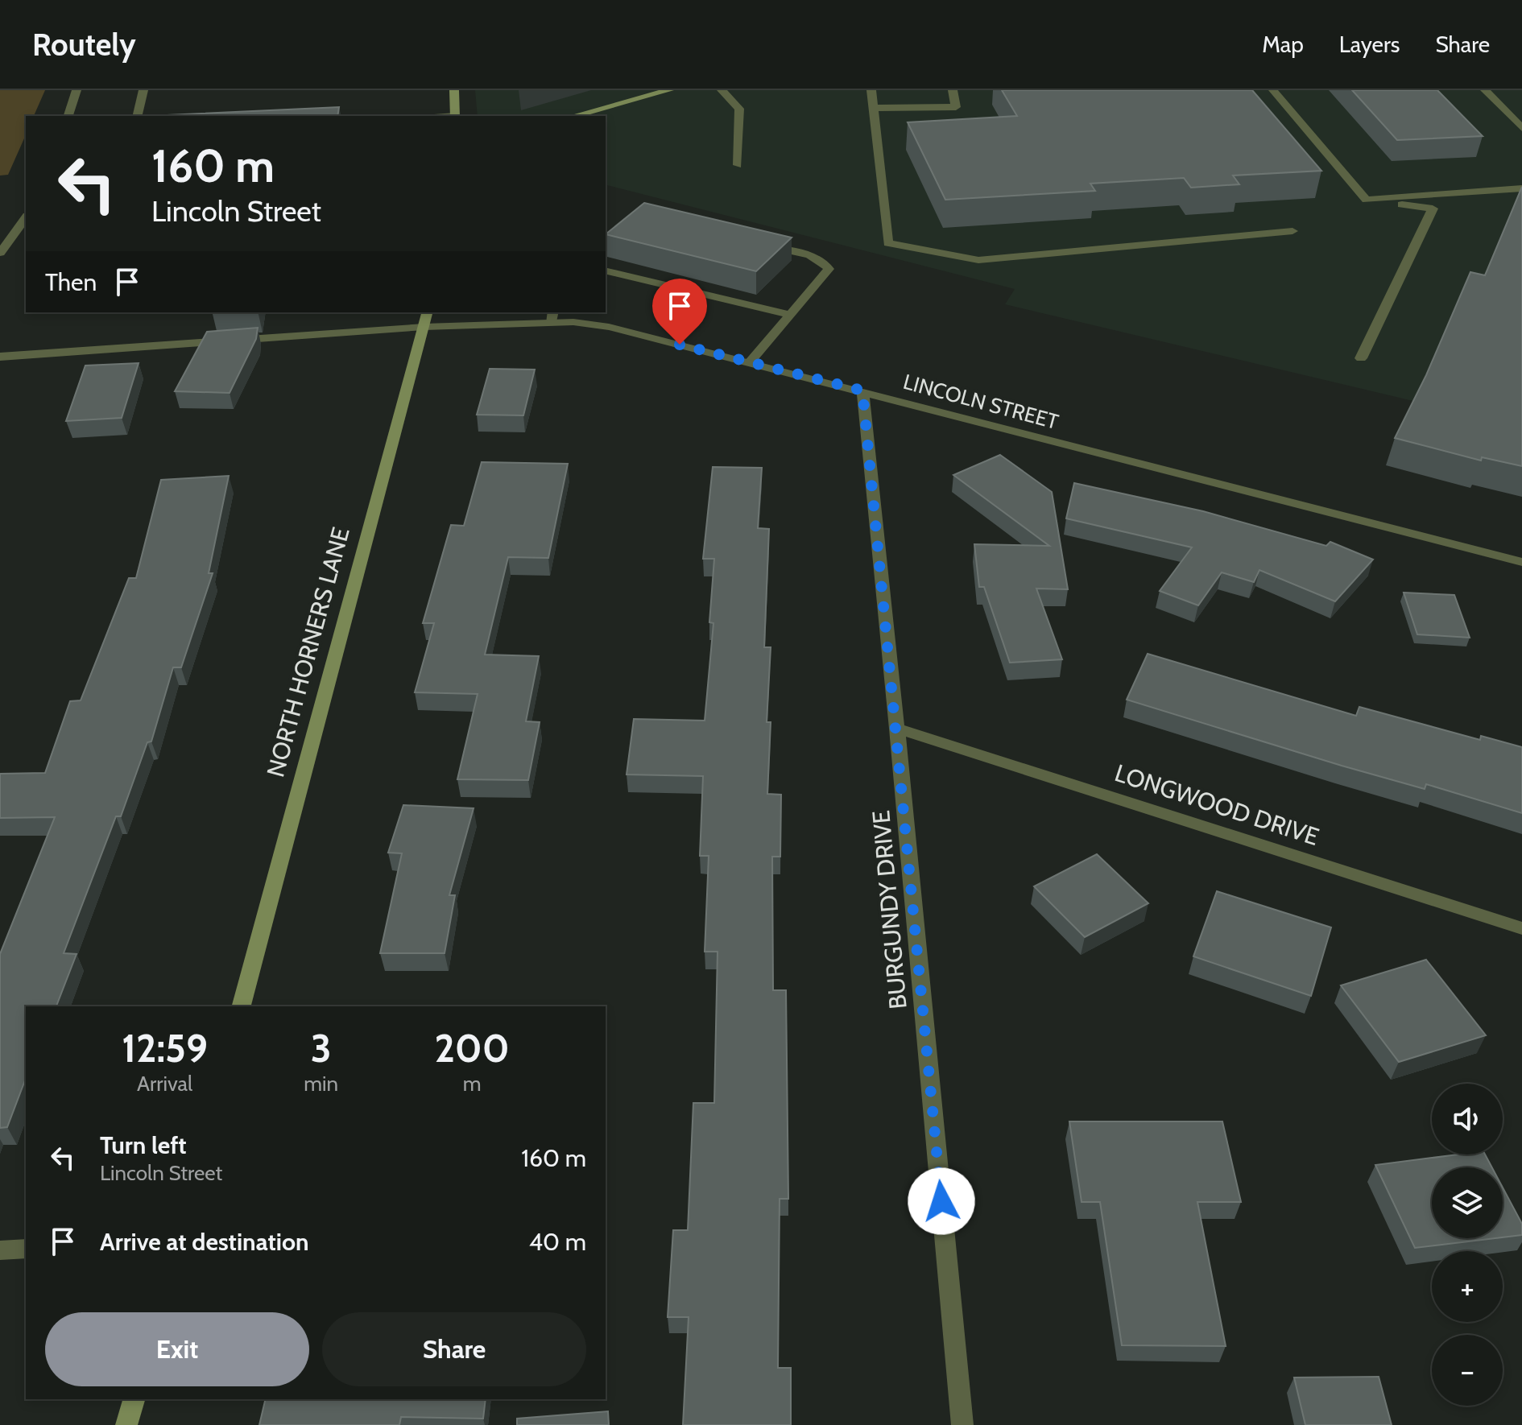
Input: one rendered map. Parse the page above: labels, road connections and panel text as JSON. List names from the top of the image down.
{
  "streets": {
    "street": [
      "LINCOLN STREET",
      "NORTH HORNERS LANE",
      "LONGWOOD DRIVE",
      "BURGUNDY DRIVE"
    ]
  },
  "crossings": [
    ["LINCOLN STREET", "NORTH HORNERS LANE"],
    ["LINCOLN STREET", "BURGUNDY DRIVE"],
    ["LONGWOOD DRIVE", "BURGUNDY DRIVE"]
  ],
  "page": {
    "header": "Routely",
    "nav": ["Map", "Layers", "Share"],
    "turn": ["160 m", "Lincoln Street"],
    "then": "Then",
    "eta": [
      "12:59",
      "Arrival",
      "3",
      "min",
      "200",
      "m"
    ],
    "map_buttons": ["+", "−"],
    "list": [
      {
        "name": "Turn left",
        "note": "Lincoln Street",
        "value": "160 m"
      },
      {
        "name": "Arrive at destination",
        "value": "40 m"
      }
    ],
    "buttons": ["Exit", "Share"]
  }
}
